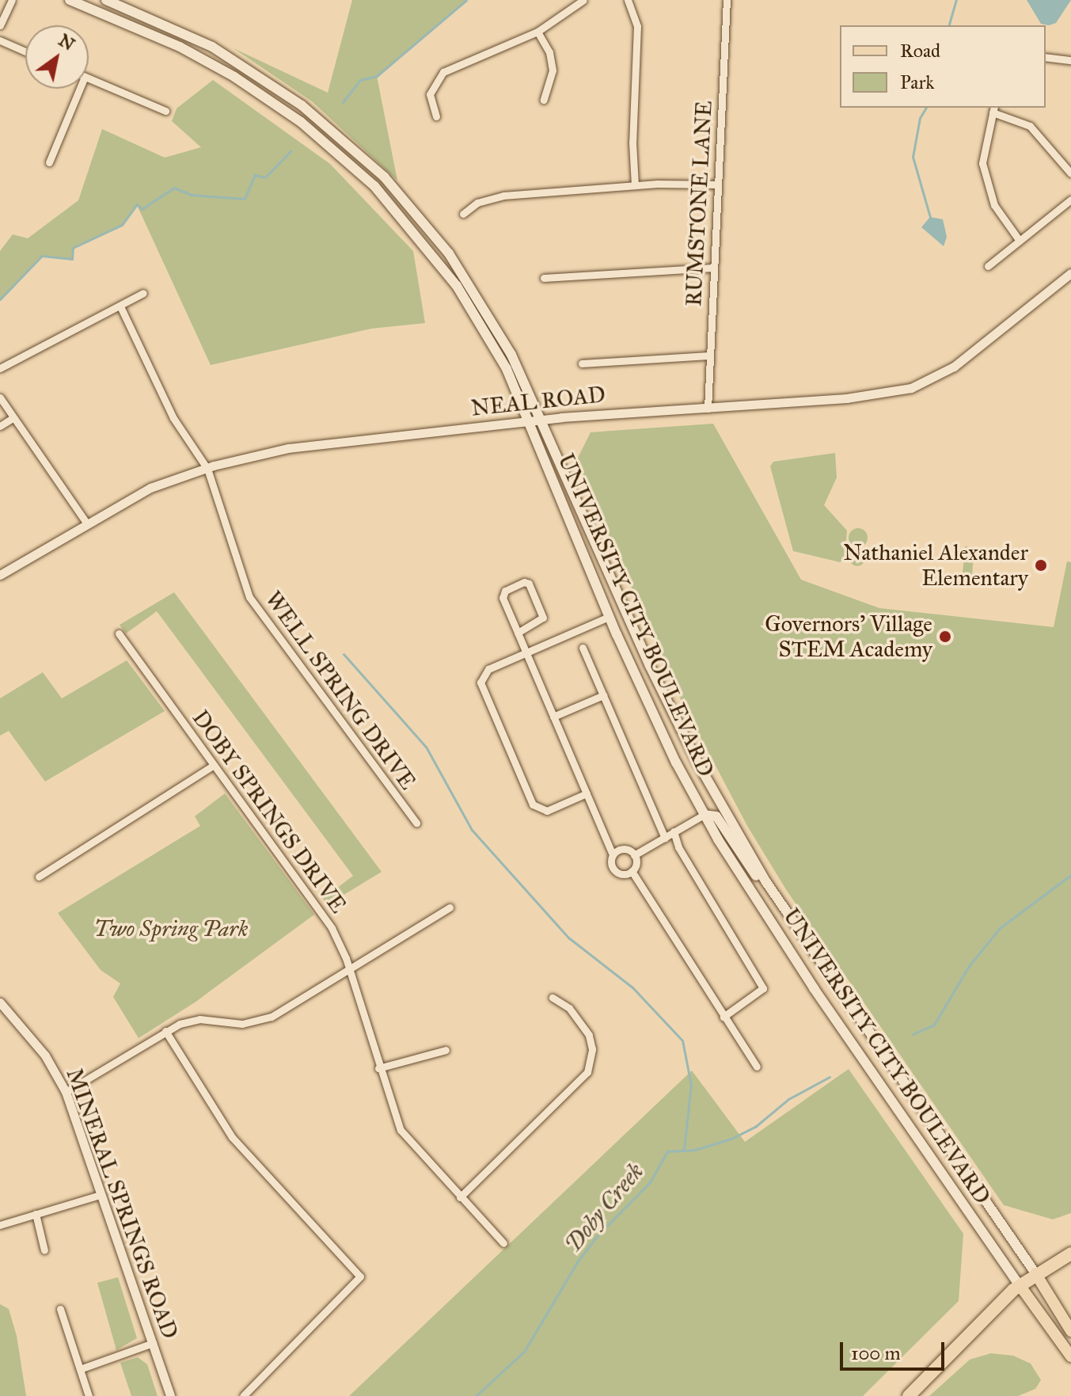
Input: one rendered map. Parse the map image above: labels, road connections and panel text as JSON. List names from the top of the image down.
{
  "streets": {
    "main road": ["UNIVERSITY CITY BOULEVARD"],
    "street": [
      "RUMSTONE LANE",
      "NEAL ROAD",
      "WELL SPRING DRIVE",
      "DOBY SPRINGS DRIVE",
      "MINERAL SPRINGS ROAD"
    ]
  },
  "crossings": [
    ["RUMSTONE LANE", "NEAL ROAD"],
    ["NEAL ROAD", "UNIVERSITY CITY BOULEVARD"],
    ["NEAL ROAD", "WELL SPRING DRIVE"]
  ],
  "water": ["Doby Creek"],
  "parks": ["Two Spring Park"],
  "places": ["Nathaniel Alexander Elementary", "Governors' Village STEM Academy"],
  "legend": ["Road", "Park"],
  "scale_bar": "100 m",
  "north": "top right"
}
